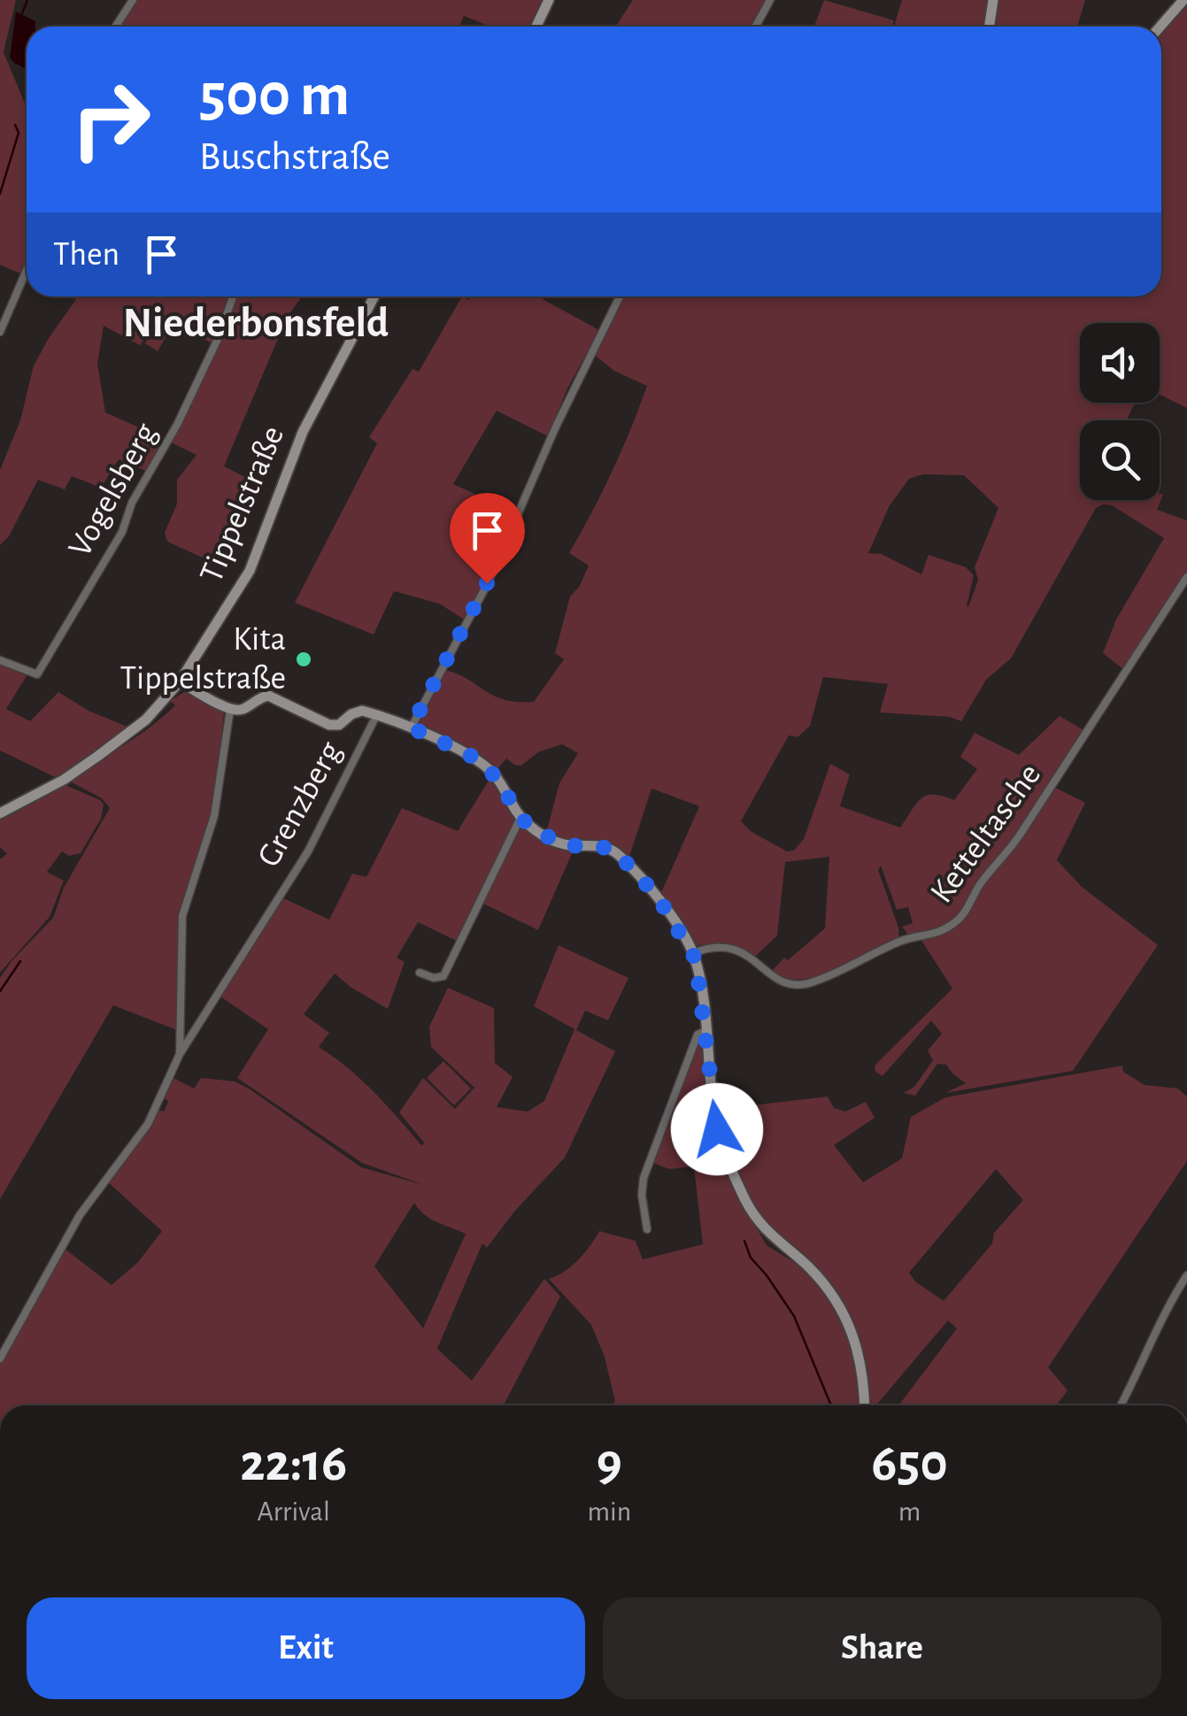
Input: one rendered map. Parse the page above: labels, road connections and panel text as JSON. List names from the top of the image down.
{
  "streets": {
    "street": [
      "Vogelsberg",
      "Tippelstraße",
      "Grenzberg",
      "Ketteltasche"
    ]
  },
  "districts": ["Niederbonsfeld"],
  "places": ["Kita Tippelstraße"],
  "page": {
    "turn": ["500 m", "Buschstraße"],
    "then": "Then",
    "eta": [
      "22:16",
      "Arrival",
      "9",
      "min",
      "650",
      "m"
    ],
    "buttons": ["Exit", "Share"]
  }
}
